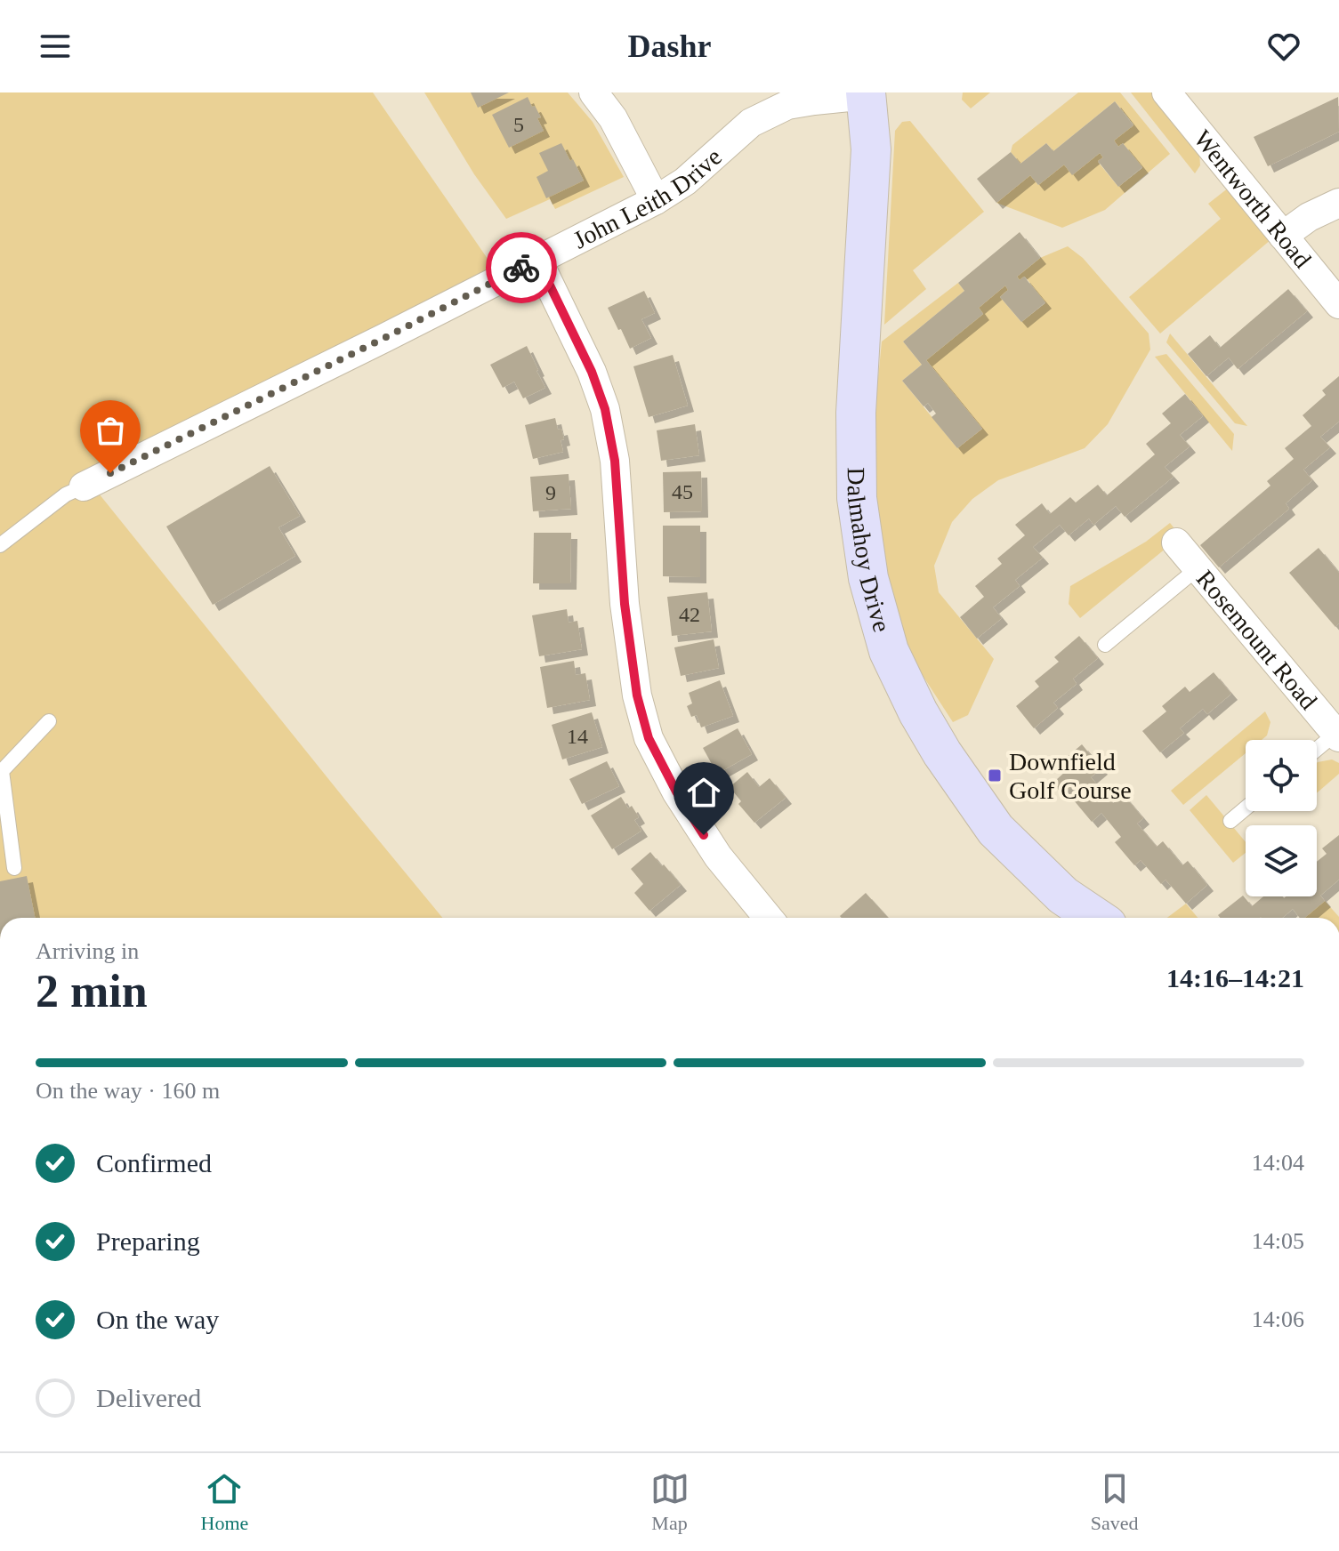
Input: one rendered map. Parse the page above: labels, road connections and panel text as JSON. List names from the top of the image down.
{
  "streets": {
    "street": [
      "John Leith Drive",
      "Wentworth Road",
      "Dalmahoy Drive",
      "Rosemount Road"
    ]
  },
  "crossings": [
    ["John Leith Drive", "Dalmahoy Drive"]
  ],
  "places": {
    "transit": ["Downfield Golf Course"]
  },
  "house_numbers": [
    "5",
    "45",
    "9",
    "42",
    "14"
  ],
  "page": {
    "header": "Dashr",
    "heading": ["2 min", "Arriving in", "14:16–14:21"],
    "bar": "On the way · 160 m",
    "list": [
      ["Confirmed", "14:04"],
      ["Preparing", "14:05"],
      ["On the way", "14:06"],
      "Delivered"
    ],
    "tabs": ["Home", "Map", "Saved"]
  }
}
